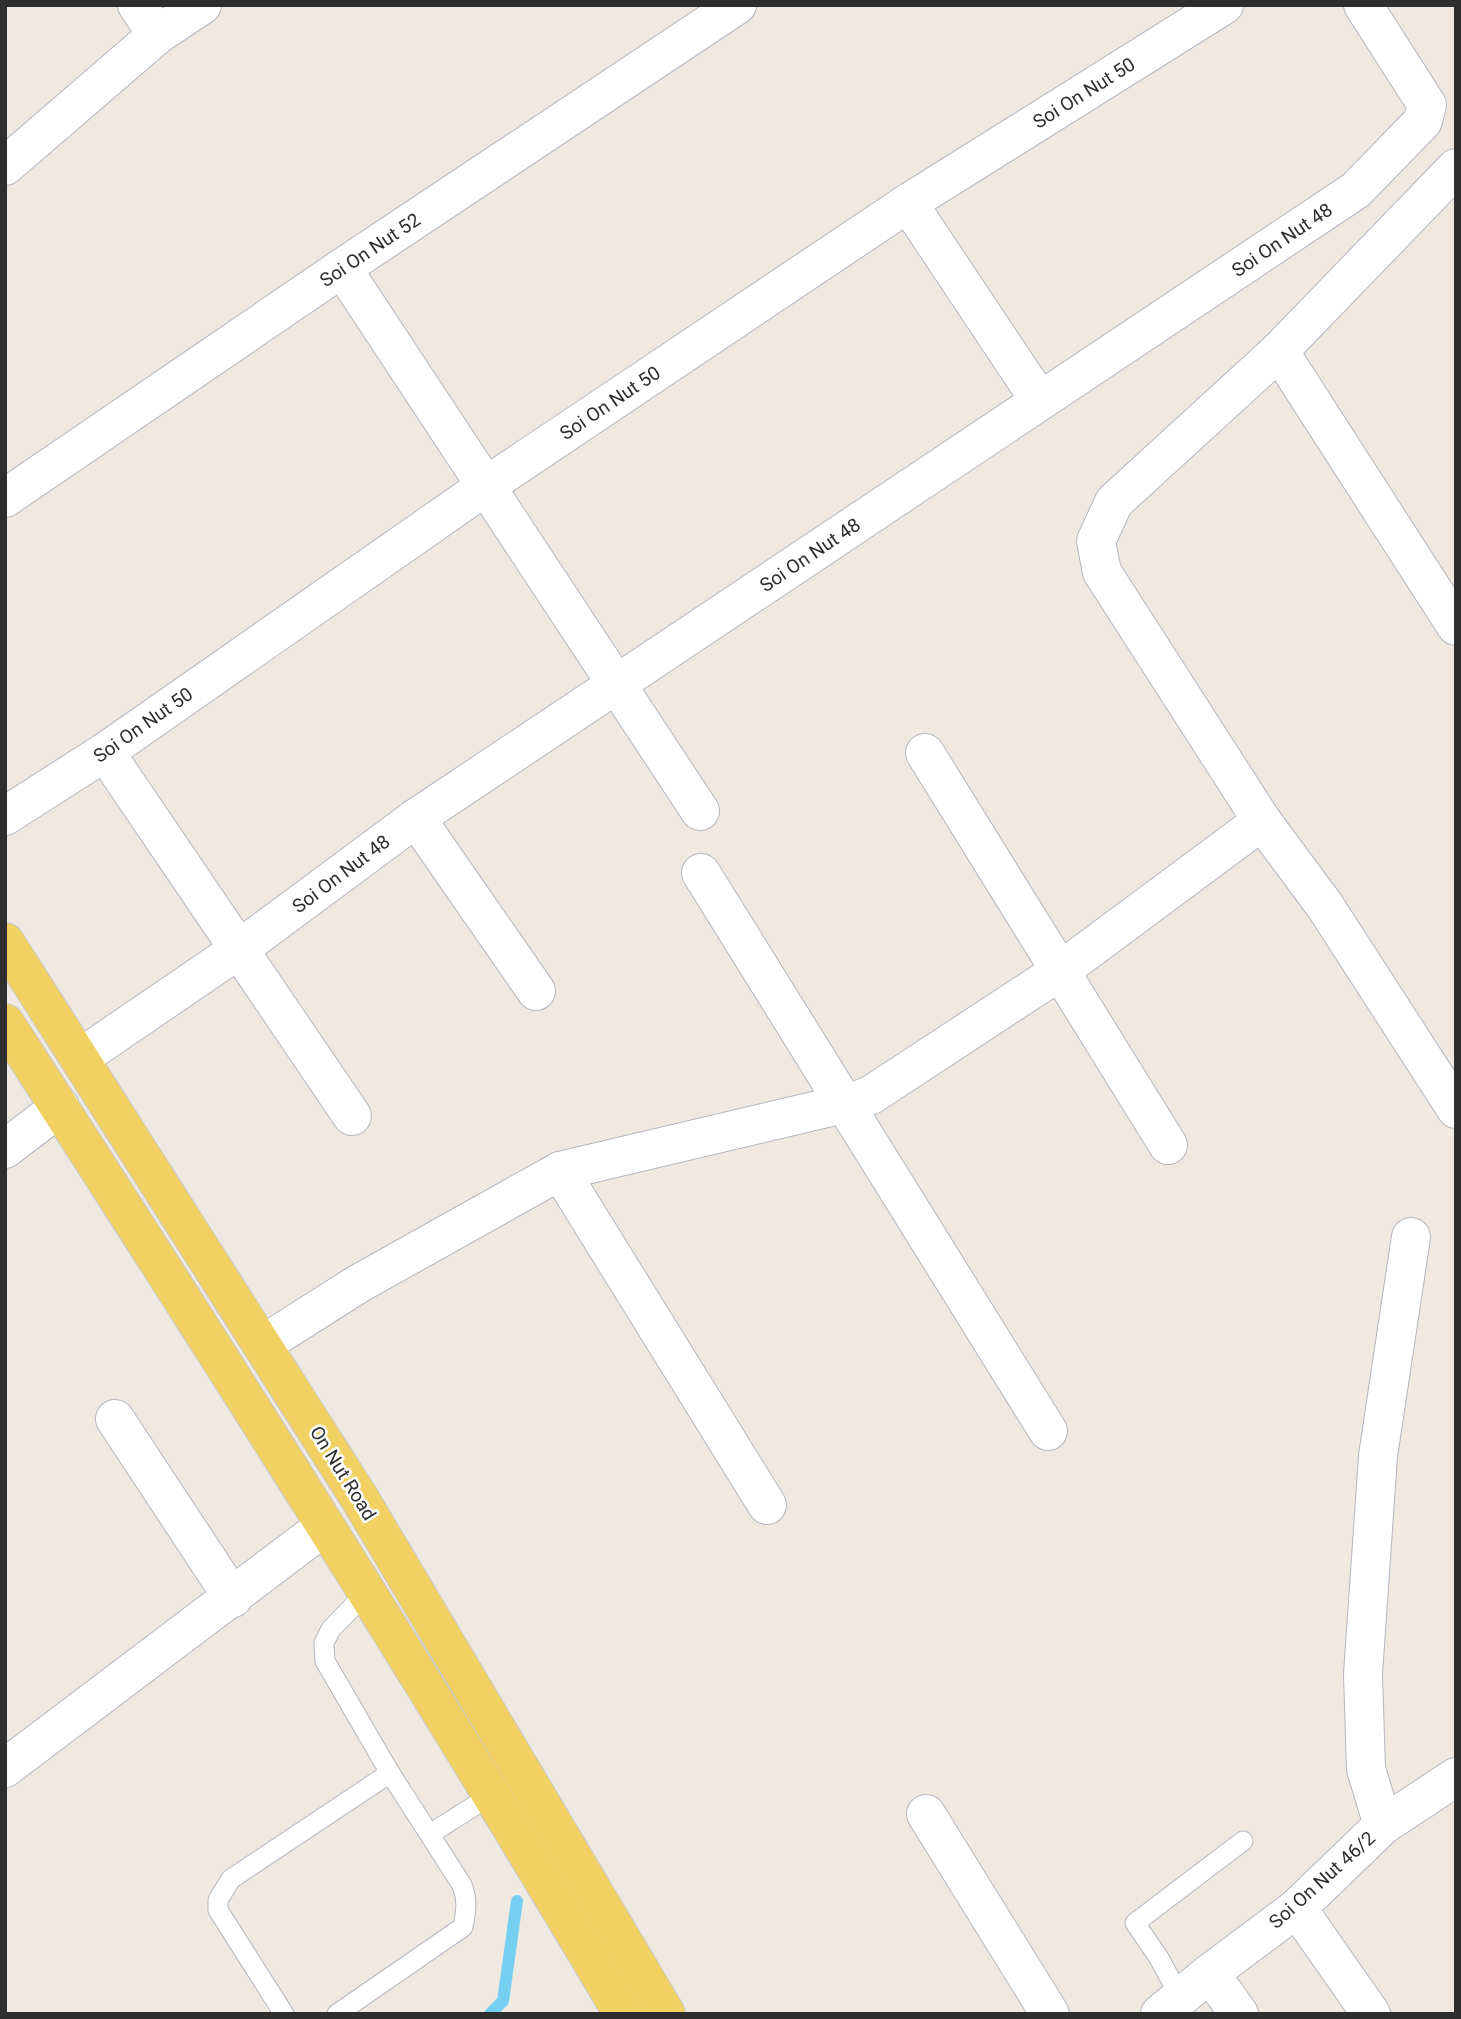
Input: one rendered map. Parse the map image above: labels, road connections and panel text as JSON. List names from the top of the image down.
{
  "streets": {
    "main road": ["On Nut Road"],
    "street": [
      "Soi On Nut 50",
      "Soi On Nut 48",
      "Soi On Nut 52",
      "Soi On Nut 46/2"
    ]
  },
  "crossings": [
    ["Soi On Nut 48", "On Nut Road"]
  ]
}
